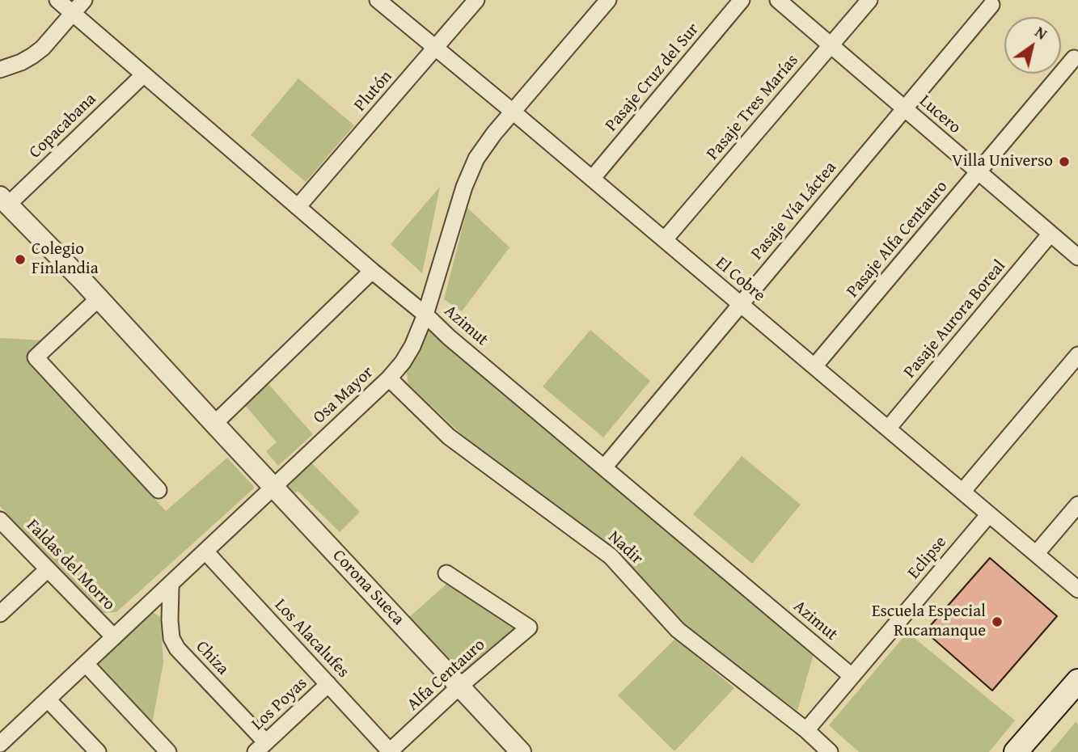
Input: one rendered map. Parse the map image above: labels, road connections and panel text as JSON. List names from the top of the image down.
{
  "streets": {
    "street": [
      "Pasaje Cruz del Sur",
      "Plutón",
      "Pasaje Tres Marías",
      "Lucero",
      "Copacabana",
      "Pasaje Vía Láctea",
      "Pasaje Alfa Centauro",
      "El Cobre",
      "Pasaje Aurora Boreal",
      "Azimut",
      "Osa Mayor",
      "Nadir",
      "Eclipse",
      "Faldas del Morro",
      "Corona Sueca",
      "Los Alacalufes",
      "Chiza",
      "Alfa Centauro",
      "Los Poyas"
    ]
  },
  "crossings": [
    ["Pasaje Cruz del Sur", "El Cobre"],
    ["Plutón", "El Cobre"],
    ["Plutón", "Azimut"],
    ["Pasaje Tres Marías", "Lucero"],
    ["Pasaje Tres Marías", "El Cobre"],
    ["Lucero", "Pasaje Vía Láctea"],
    ["Lucero", "Pasaje Alfa Centauro"],
    ["Lucero", "Pasaje Aurora Boreal"],
    ["Copacabana", "Azimut"],
    ["Copacabana", "Corona Sueca"],
    ["Pasaje Vía Láctea", "El Cobre"],
    ["Pasaje Vía Láctea", "Azimut"],
    ["Pasaje Alfa Centauro", "El Cobre"],
    ["El Cobre", "Pasaje Aurora Boreal"],
    ["El Cobre", "Osa Mayor"],
    ["El Cobre", "Eclipse"],
    ["Azimut", "Osa Mayor"],
    ["Azimut", "Eclipse"],
    ["Osa Mayor", "Nadir"],
    ["Osa Mayor", "Faldas del Morro"],
    ["Osa Mayor", "Corona Sueca"],
    ["Osa Mayor", "Los Alacalufes"],
    ["Osa Mayor", "Chiza"],
    ["Nadir", "Eclipse"],
    ["Corona Sueca", "Alfa Centauro"],
    ["Los Alacalufes", "Alfa Centauro"],
    ["Los Alacalufes", "Los Poyas"],
    ["Chiza", "Los Poyas"]
  ],
  "places": ["Villa Universo", "Colegio Finlandia", "Escuela Especial Rucamanque"],
  "north": "top right"
}
